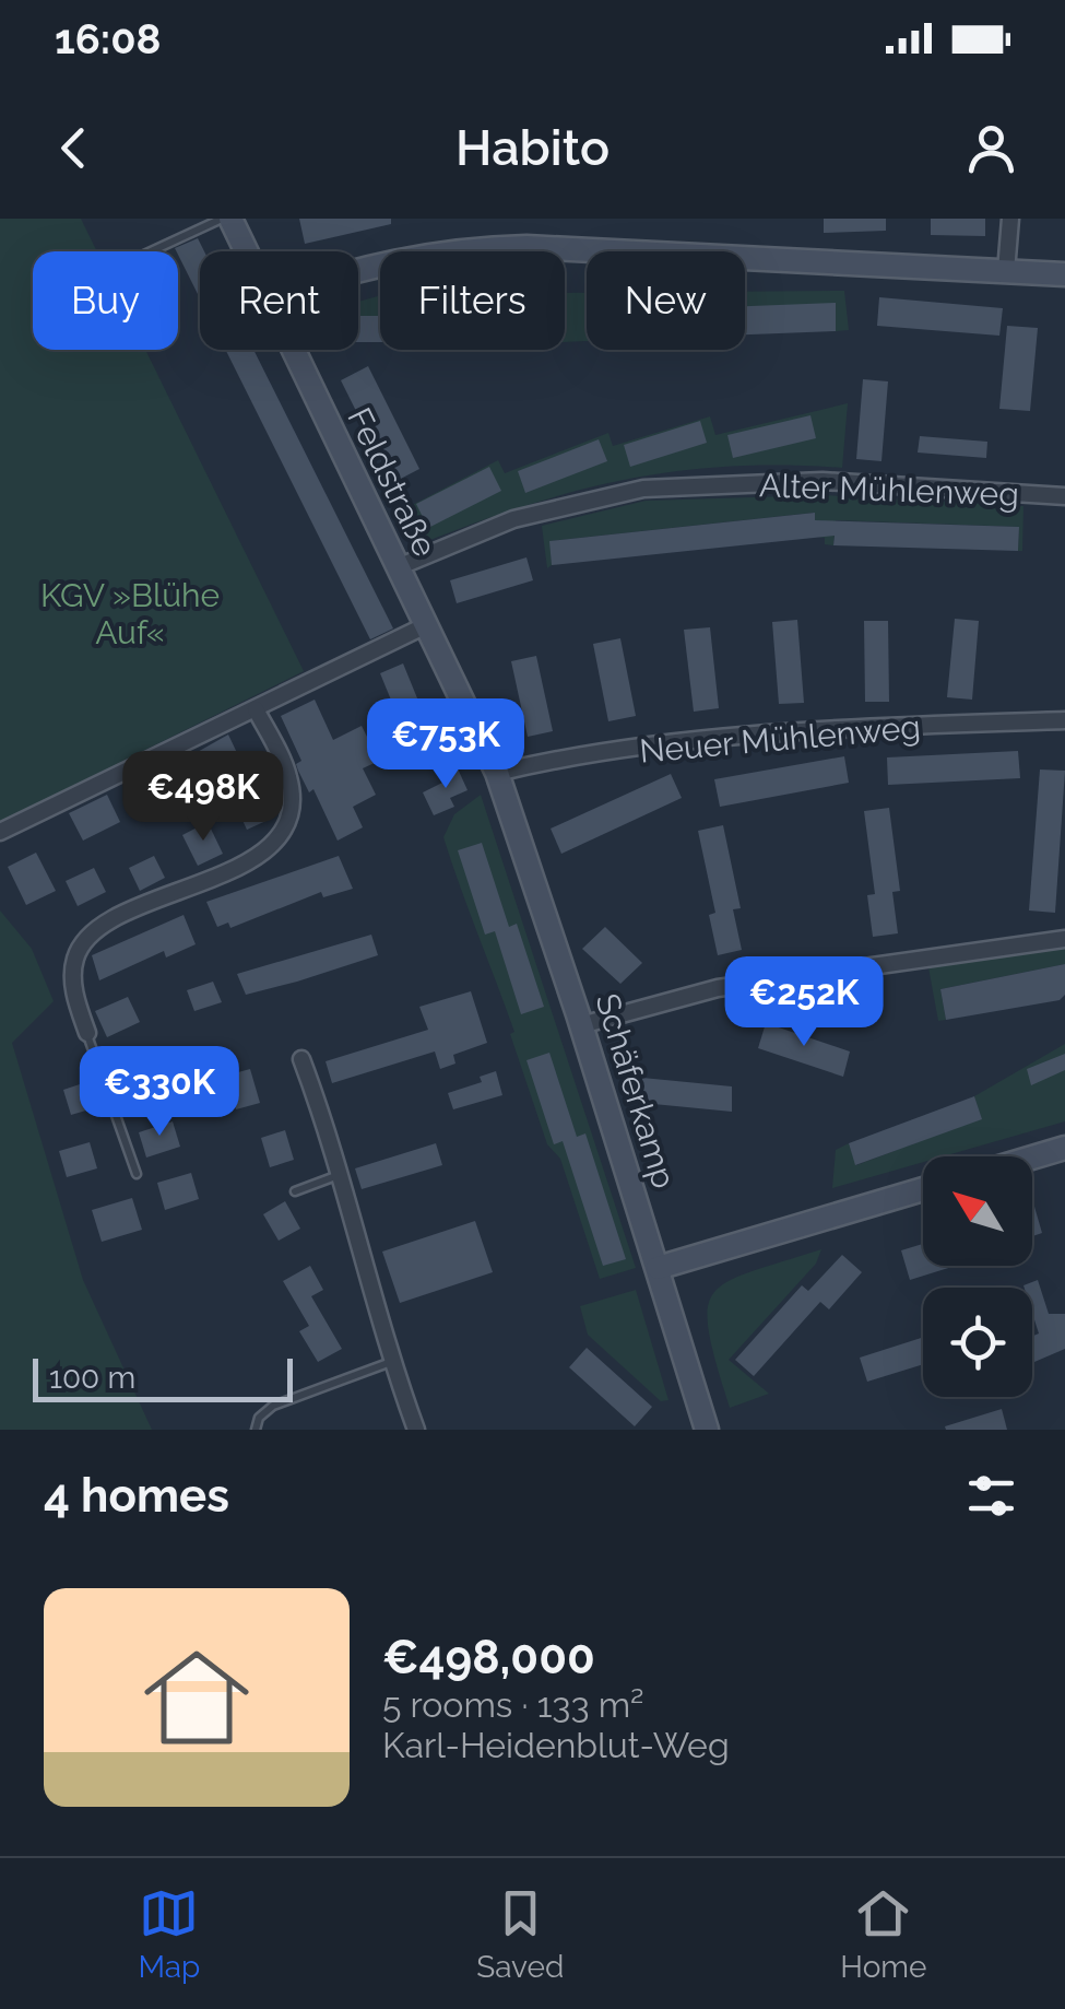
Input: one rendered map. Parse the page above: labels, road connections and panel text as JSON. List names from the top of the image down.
{
  "streets": {
    "street": [
      "Feldstraße",
      "Alter Mühlenweg",
      "Neuer Mühlenweg",
      "Schäferkamp"
    ]
  },
  "crossings": [
    ["Feldstraße", "Alter Mühlenweg"],
    ["Feldstraße", "Neuer Mühlenweg"],
    ["Feldstraße", "Schäferkamp"],
    ["Neuer Mühlenweg", "Schäferkamp"]
  ],
  "parks": ["KGV »Blühe Auf«"],
  "scale_bar": "100 m",
  "north": "top left",
  "page": {
    "status": "16:08",
    "header": "Habito",
    "chip": [
      "Buy",
      "Rent",
      "Filters",
      "New"
    ],
    "price": [
      "€753K",
      "€498K",
      "€252K",
      "€330K"
    ],
    "scale": "100 m",
    "heading": "4 homes",
    "list": [
      {
        "name": "€498,000",
        "note": "5 rooms · 133 m² · Karl-Heidenblut-Weg"
      }
    ],
    "tabs": ["Map", "Saved", "Home"]
  }
}
